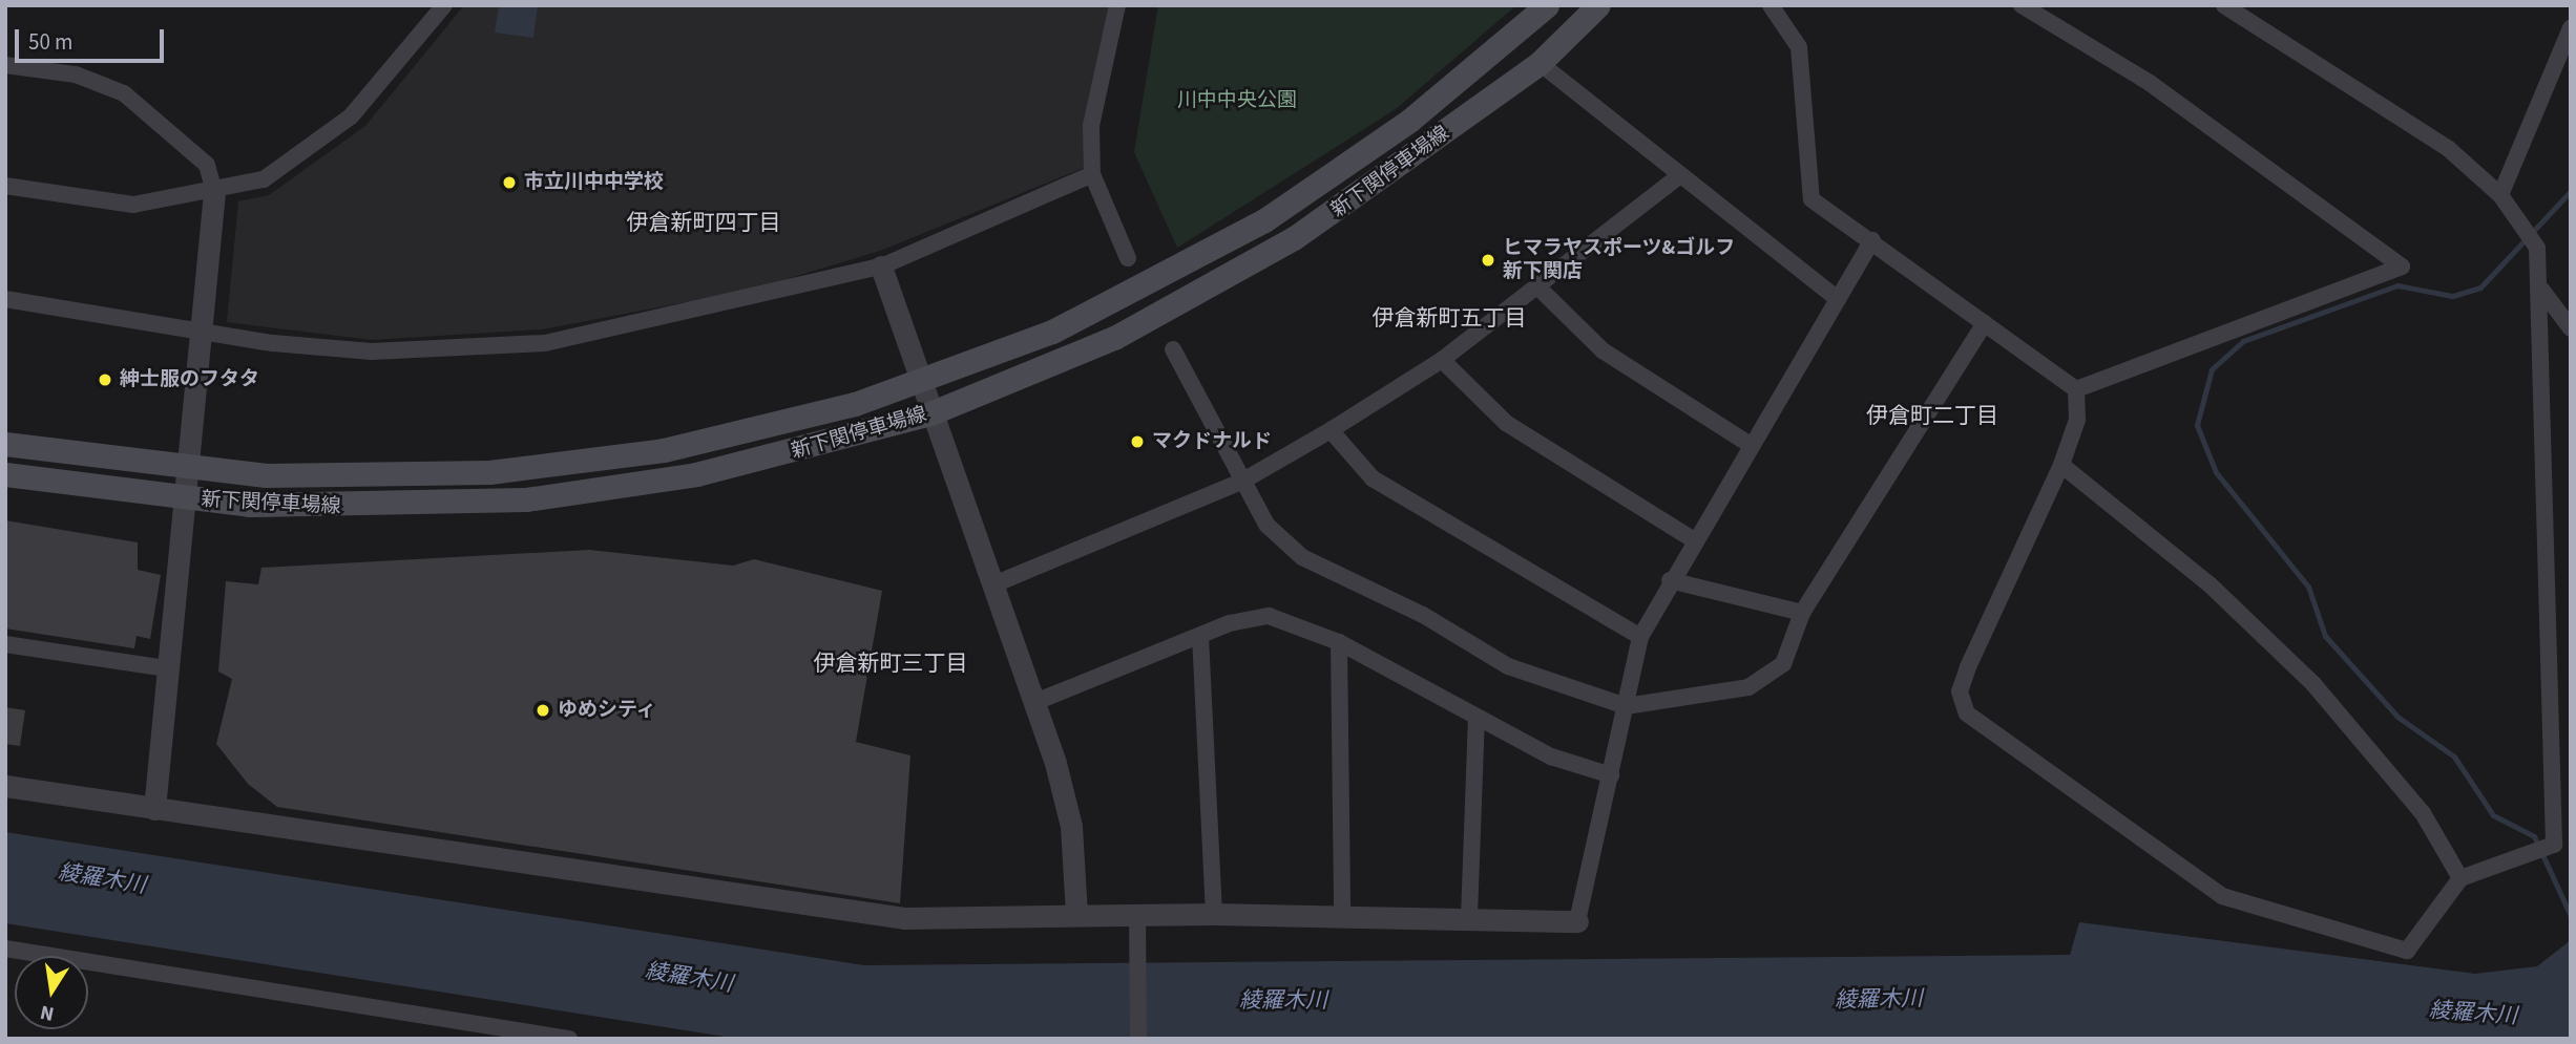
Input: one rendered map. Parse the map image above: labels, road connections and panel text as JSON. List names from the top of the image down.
{
  "streets": {
    "main road": ["新下関停車場線"]
  },
  "districts": [
    "伊倉新町四丁目",
    "伊倉新町五丁目",
    "伊倉町二丁目",
    "伊倉新町三丁目"
  ],
  "water": ["綾羅木川"],
  "parks": ["川中中央公園"],
  "places": [
    "市立川中中学校",
    "ヒマラヤスポーツ&ゴルフ 新下関店",
    "紳士服のフタタ",
    "マクドナルド",
    "ゆめシティ"
  ],
  "scale_bar": "50 m",
  "north": "bottom"
}
